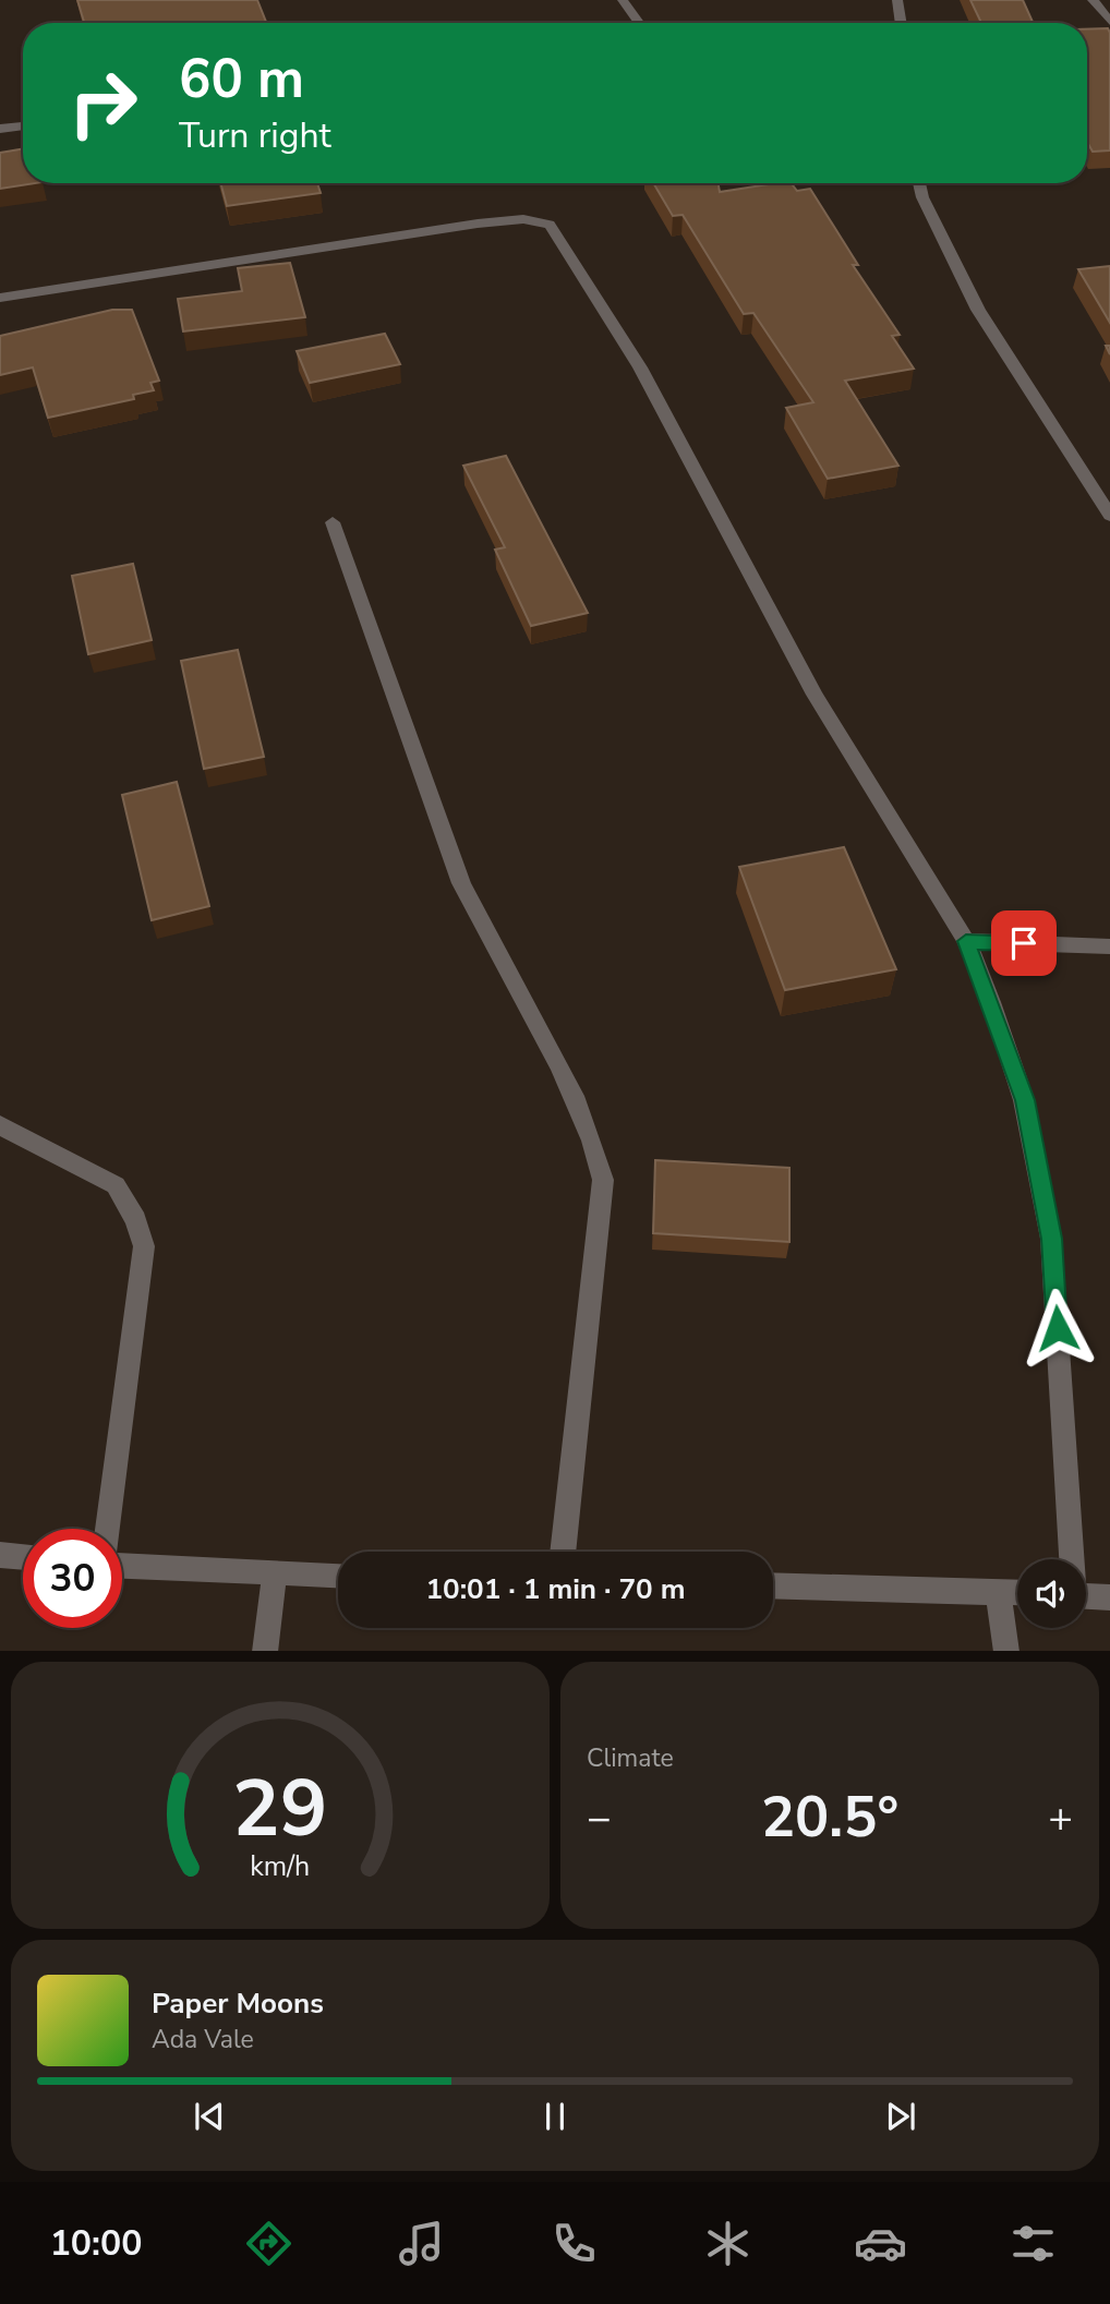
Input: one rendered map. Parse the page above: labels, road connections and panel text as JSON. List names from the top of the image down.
{
  "page": {
    "turn": ["60 m", "Turn right"],
    "limit": "30",
    "trip": "10:01 · 1 min · 70 m",
    "tile": "Climate",
    "heat": ["−", "20.5°", "+"],
    "song": ["Paper Moons", "Ada Vale"],
    "tabs": "10:00",
    "gauge": ["29", "km/h"]
  }
}
